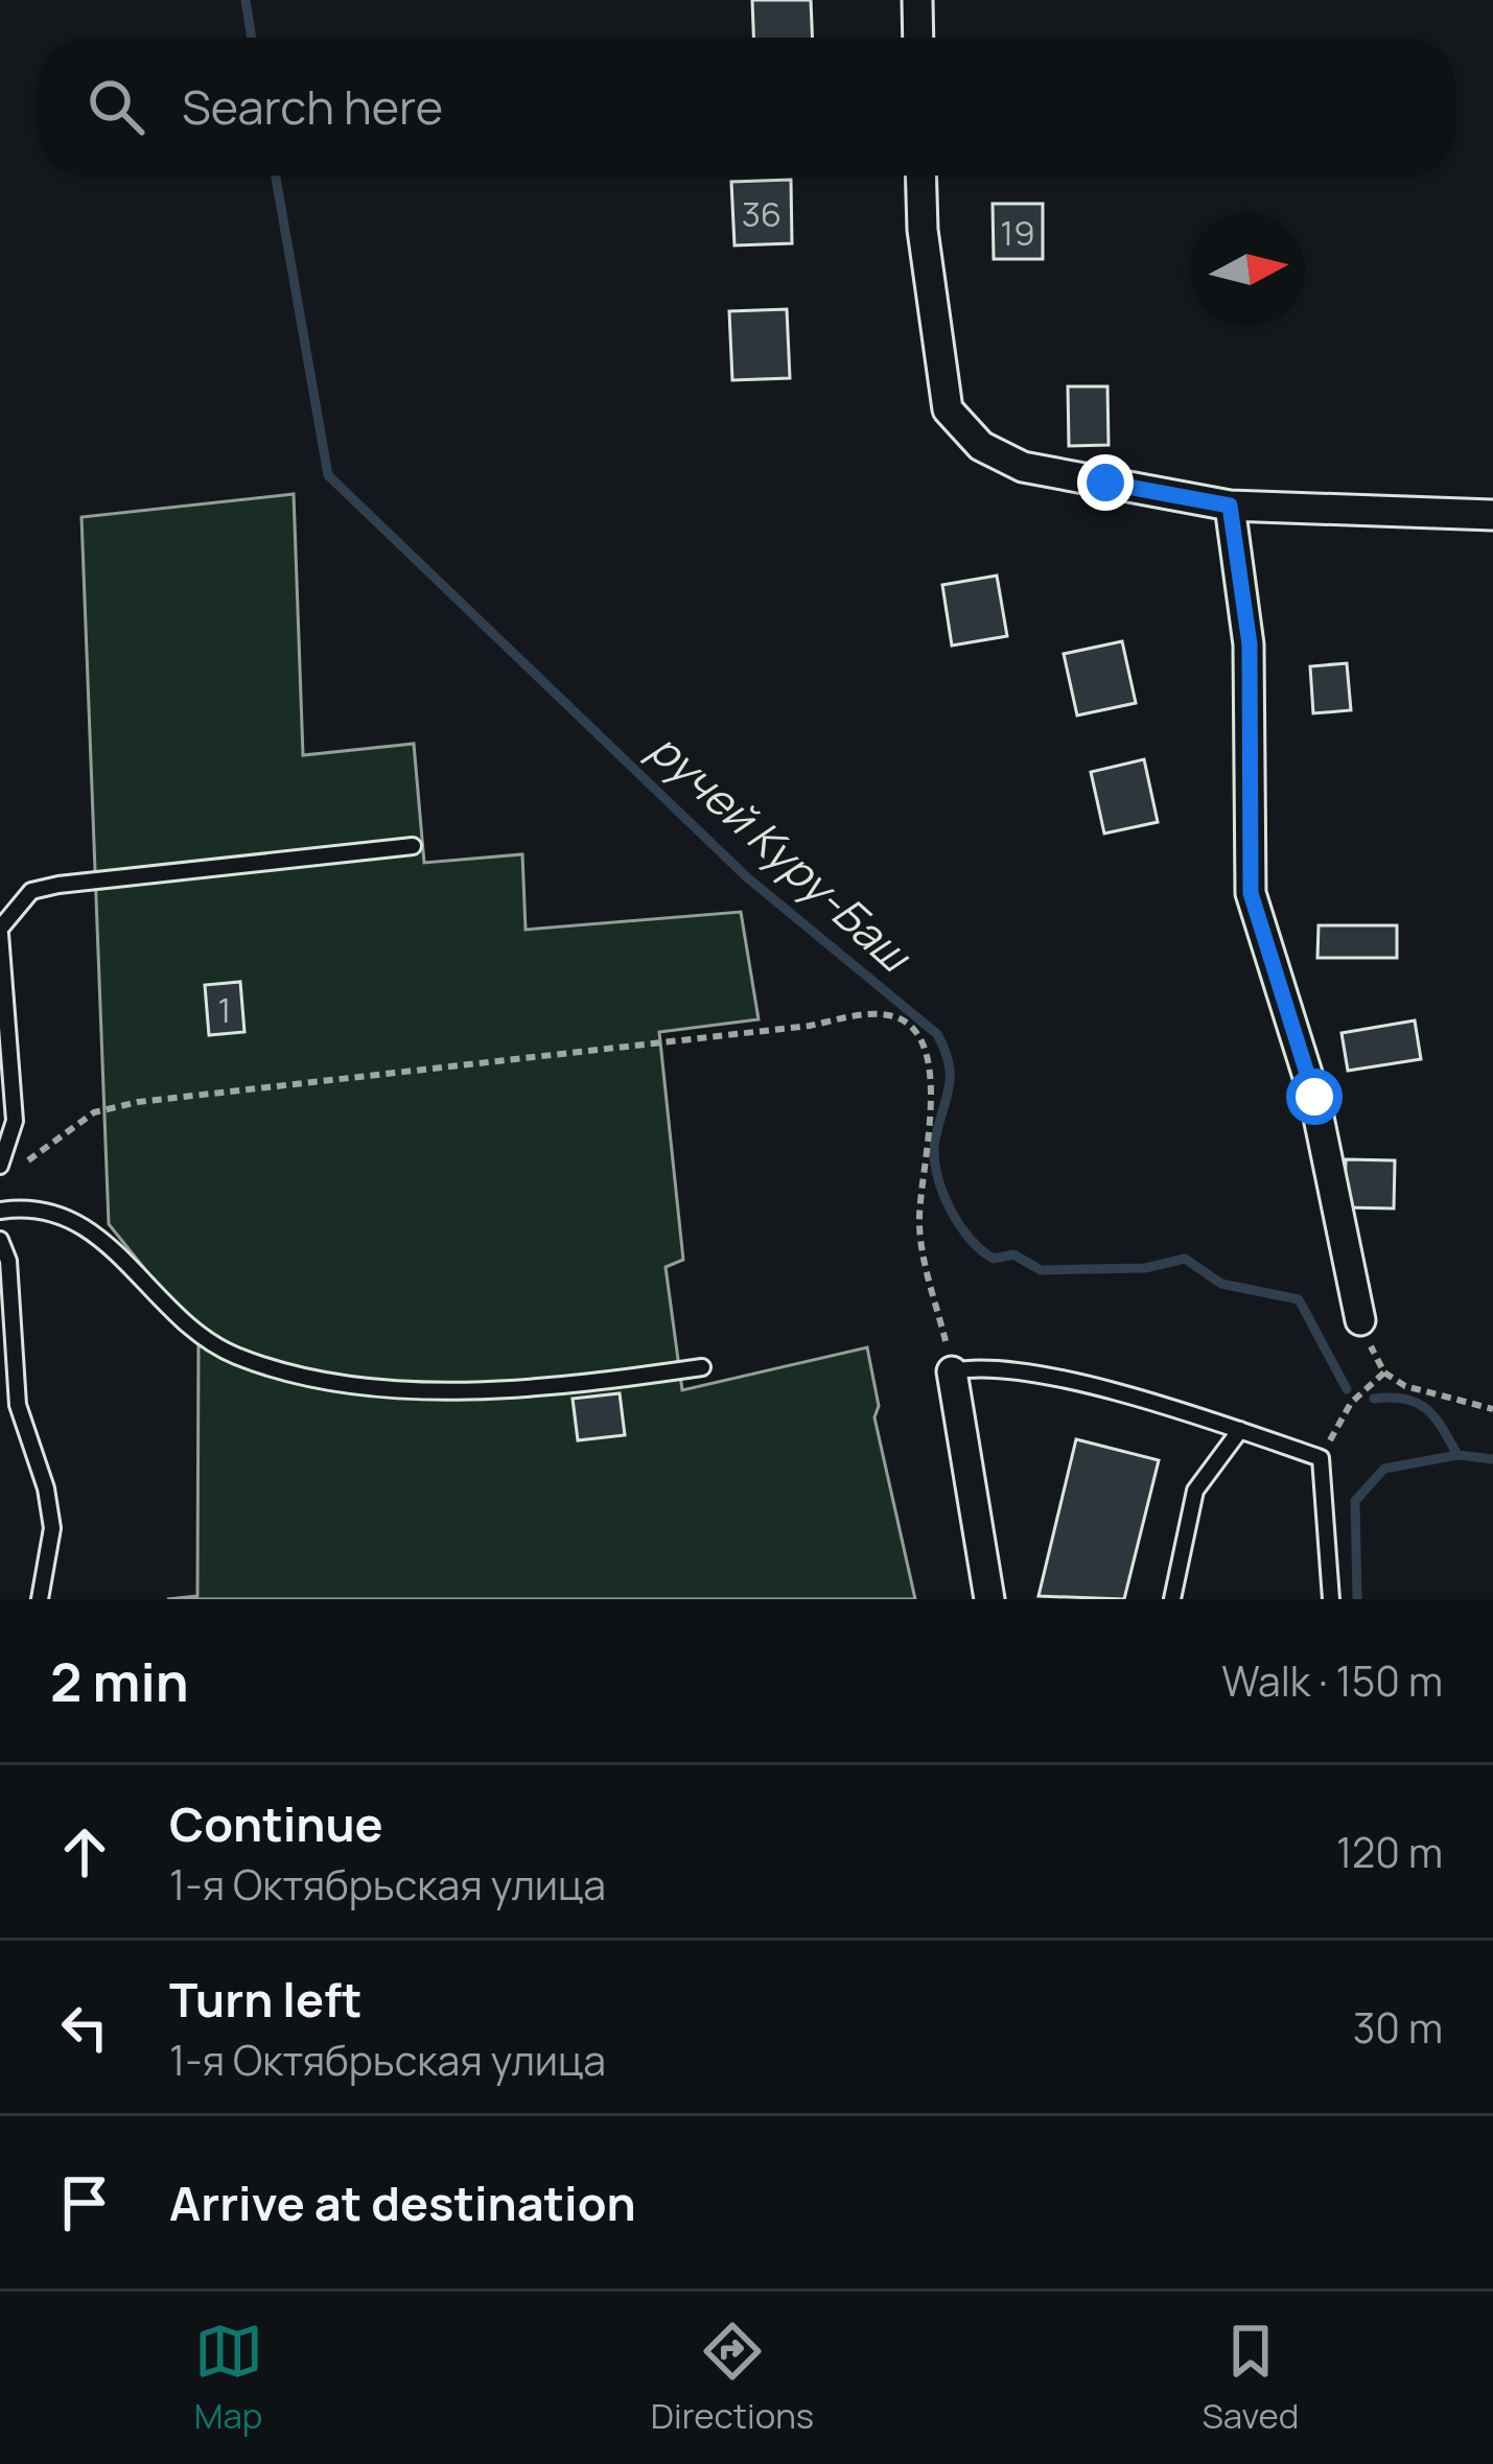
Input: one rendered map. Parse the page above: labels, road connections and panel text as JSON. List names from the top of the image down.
{
  "water": ["ручей Куру-Баш"],
  "house_numbers": ["36", "19", "1"],
  "north": "right",
  "page": {
    "search": "Search here",
    "heading": ["2 min", "Walk · 150 m"],
    "list": [
      ["Continue", "1-я Октябрьская улица", "120 m"],
      ["Turn left", "1-я Октябрьская улица", "30 m"],
      "Arrive at destination"
    ],
    "nav": ["Map", "Directions", "Saved"]
  }
}
